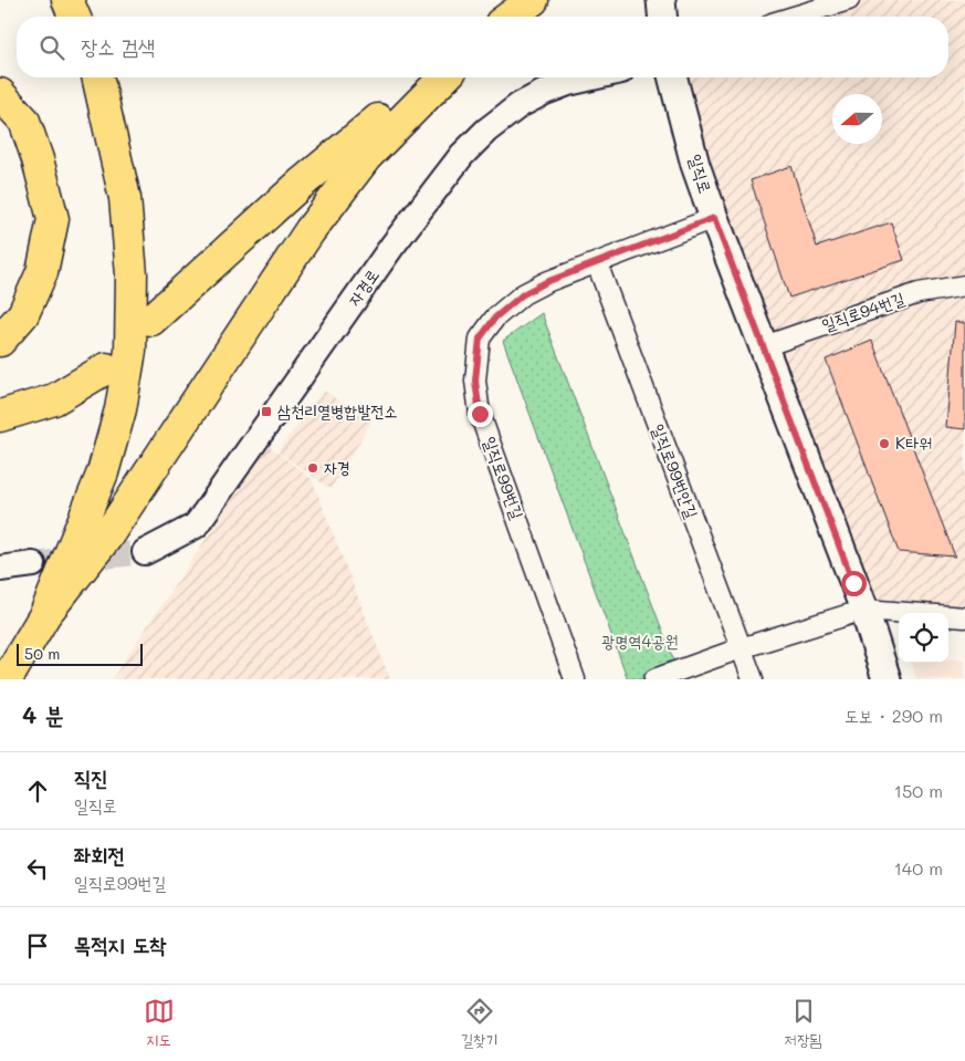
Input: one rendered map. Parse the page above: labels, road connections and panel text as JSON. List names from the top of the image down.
{
  "streets": {
    "main road": ["일직로"],
    "street": [
      "자경로",
      "일직로94번길",
      "일직로99번안길",
      "일직로99번길"
    ]
  },
  "crossings": [
    ["일직로", "일직로94번길"],
    ["일직로", "일직로99번길"],
    ["일직로99번안길", "일직로99번길"]
  ],
  "parks": ["광명역4공원"],
  "places": {
    "transit": ["삼천리열병합발전소"],
    "other": ["K타워", "자경"]
  },
  "scale_bar": "50 m",
  "north": "left",
  "page": {
    "search": "장소 검색",
    "scale": "50 m",
    "heading": ["4 분", "도보 · 290 m"],
    "list": [
      ["직진", "일직로", "150 m"],
      ["좌회전", "일직로99번길", "140 m"],
      "목적지 도착"
    ],
    "nav": ["지도", "길찾기", "저장됨"]
  }
}
